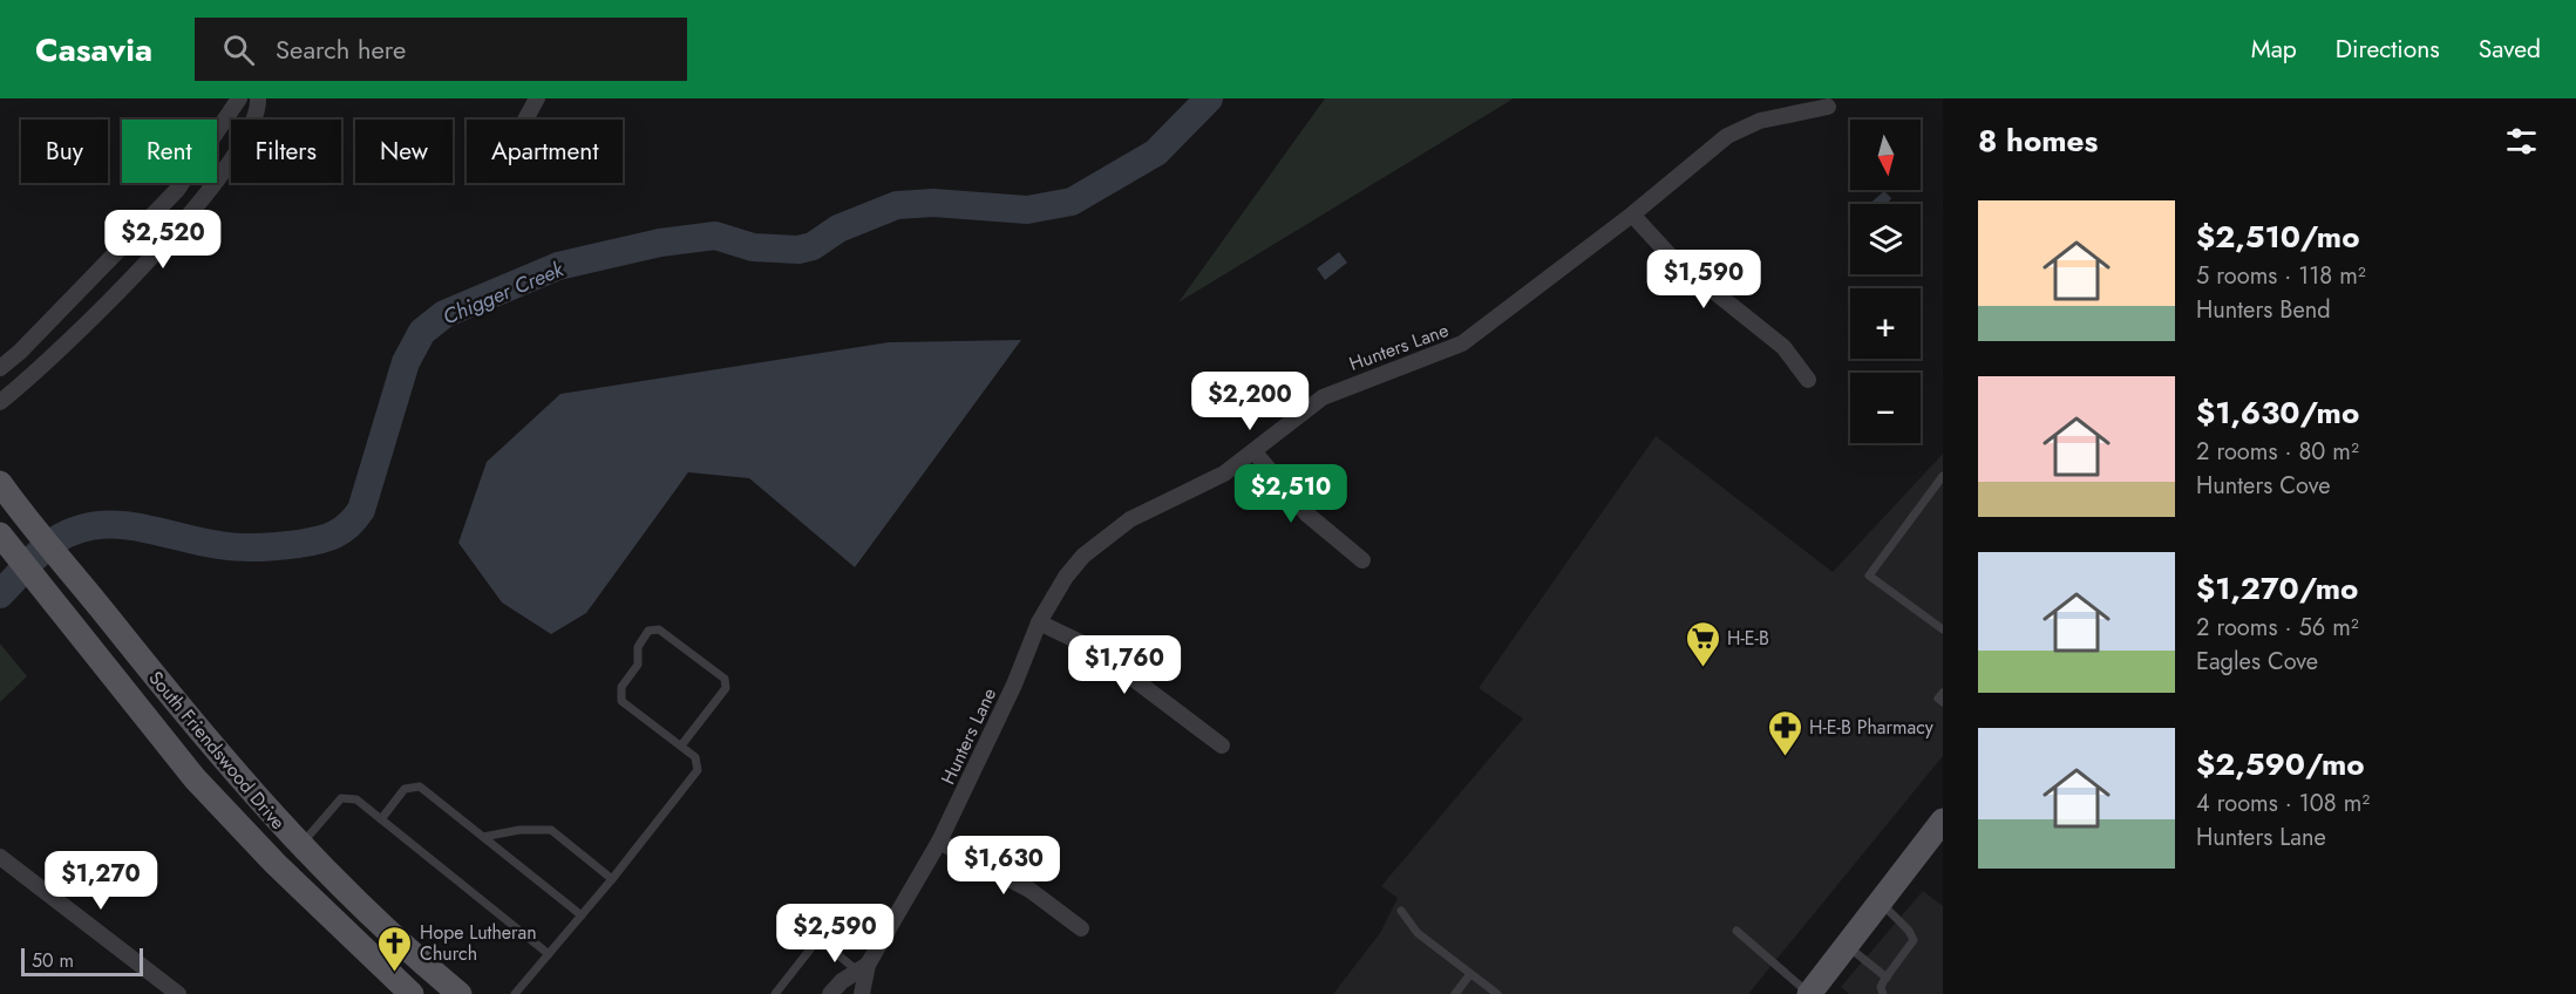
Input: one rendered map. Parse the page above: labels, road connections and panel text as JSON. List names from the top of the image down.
{
  "streets": {
    "main road": ["South Friendswood Drive"],
    "street": ["Hunters Lane"]
  },
  "water": ["Chigger Creek"],
  "places": {
    "supermarket": ["H-E-B"],
    "pharmacy": ["H-E-B Pharmacy"],
    "church": ["Hope Lutheran Church"]
  },
  "scale_bar": "50 m",
  "north": "bottom",
  "page": {
    "header": "Casavia",
    "search": "Search here",
    "nav": ["Map", "Directions", "Saved"],
    "heading": "8 homes",
    "map_buttons": ["+", "−"],
    "chip": [
      "Buy",
      "Rent",
      "Filters",
      "New",
      "Apartment"
    ],
    "list": [
      {
        "name": "$2,510/mo",
        "note": "5 rooms · 118 m² · Hunters Bend"
      },
      {
        "name": "$1,630/mo",
        "note": "2 rooms · 80 m² · Hunters Cove"
      },
      {
        "name": "$1,270/mo",
        "note": "2 rooms · 56 m² · Eagles Cove"
      },
      {
        "name": "$2,590/mo",
        "note": "4 rooms · 108 m² · Hunters Lane"
      }
    ],
    "price": [
      "$2,520",
      "$1,590",
      "$2,200",
      "$2,510",
      "$1,760",
      "$1,630",
      "$1,270",
      "$2,590"
    ],
    "scale": "50 m"
  }
}
